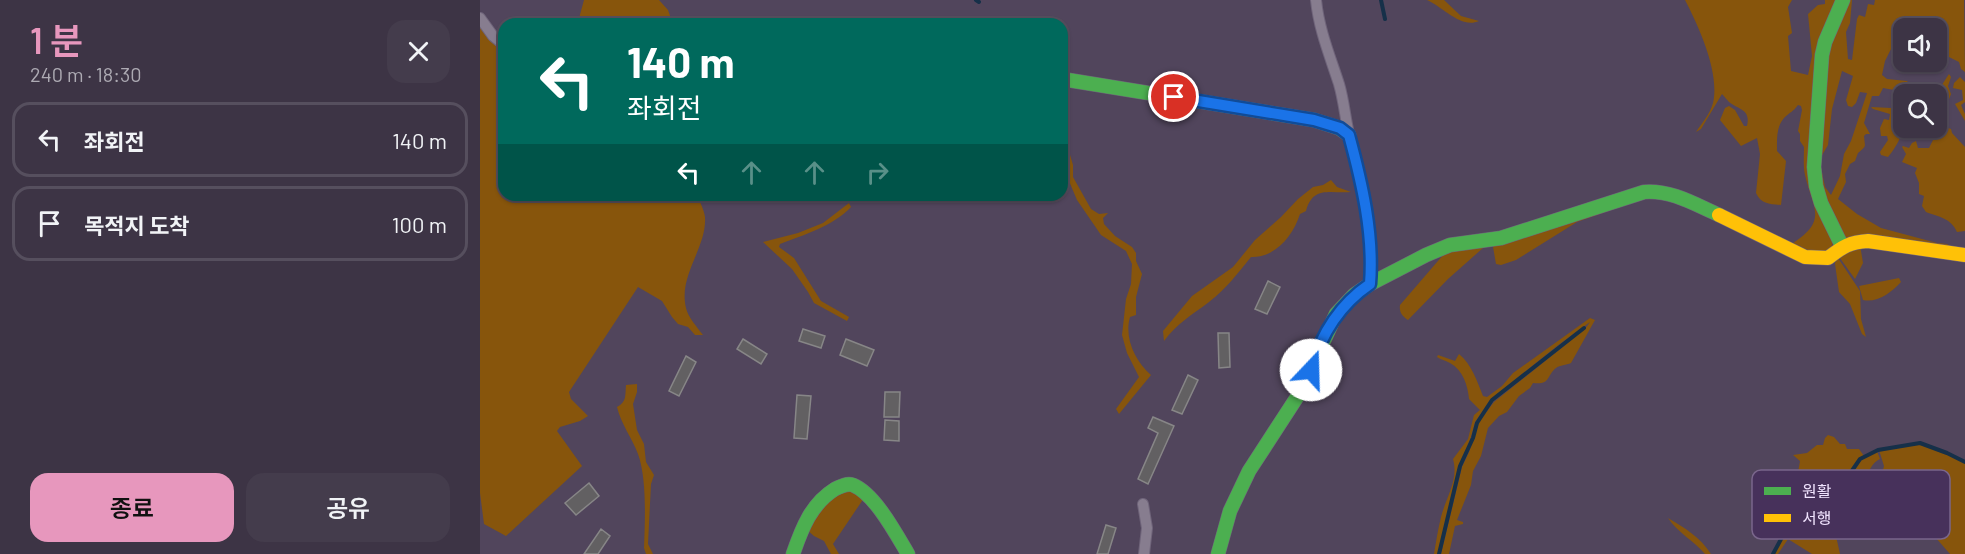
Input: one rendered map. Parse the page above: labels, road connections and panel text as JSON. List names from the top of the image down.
{
  "legend": ["원활", "서행"],
  "page": {
    "heading": ["1 분", "240 m · 18:30"],
    "turn": ["140 m", "좌회전"],
    "list": [
      {
        "name": "좌회전",
        "value": "140 m"
      },
      {
        "name": "목적지 도착",
        "value": "100 m"
      }
    ],
    "buttons": ["종료", "공유"]
  }
}
